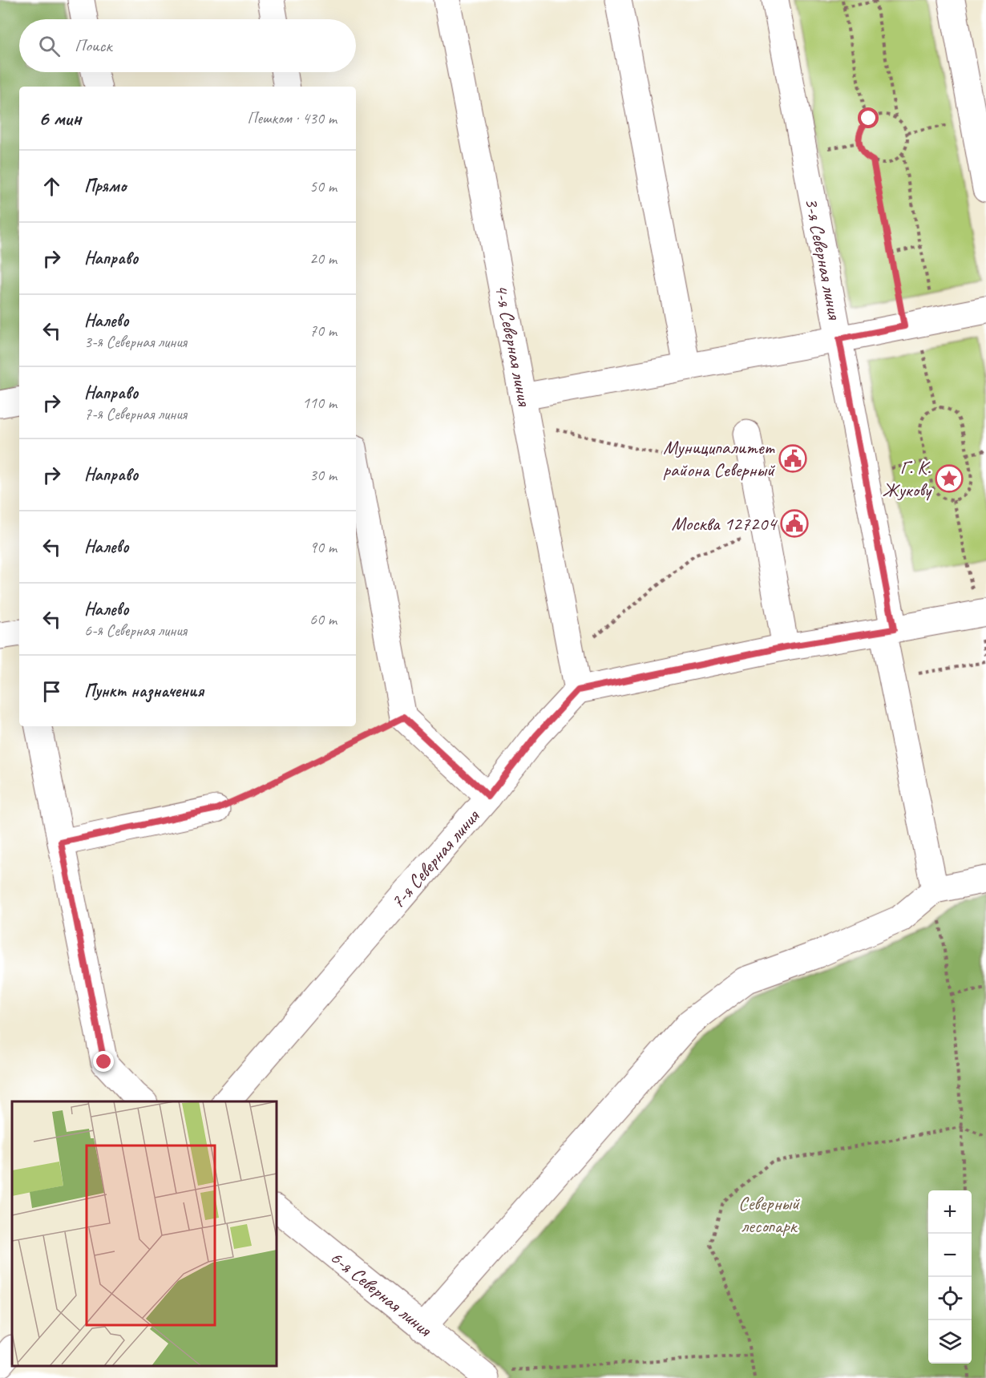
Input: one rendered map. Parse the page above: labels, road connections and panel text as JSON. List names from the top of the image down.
{
  "streets": {
    "street": [
      "3-я Северная линия",
      "4-я Северная линия",
      "7-я Северная линия",
      "6-я Северная линия"
    ]
  },
  "crossings": [
    ["4-я Северная линия", "7-я Северная линия"]
  ],
  "parks": ["Северный лесопарк"],
  "places": {
    "public building": ["Муниципалитет района Северный", "Москва 127204"],
    "place": ["Г. К. Жукову"]
  },
  "page": {
    "search": "Поиск",
    "heading": ["6 мин", "Пешком · 430 m"],
    "list": [
      ["Прямо", "50 m"],
      ["Направо", "20 m"],
      ["Налево", "3-я Северная линия", "70 m"],
      ["Направо", "7-я Северная линия", "110 m"],
      ["Направо", "30 m"],
      ["Налево", "90 m"],
      ["Налево", "6-я Северная линия", "60 m"],
      "Пункт назначения"
    ],
    "map_buttons": ["+", "−"]
  }
}
